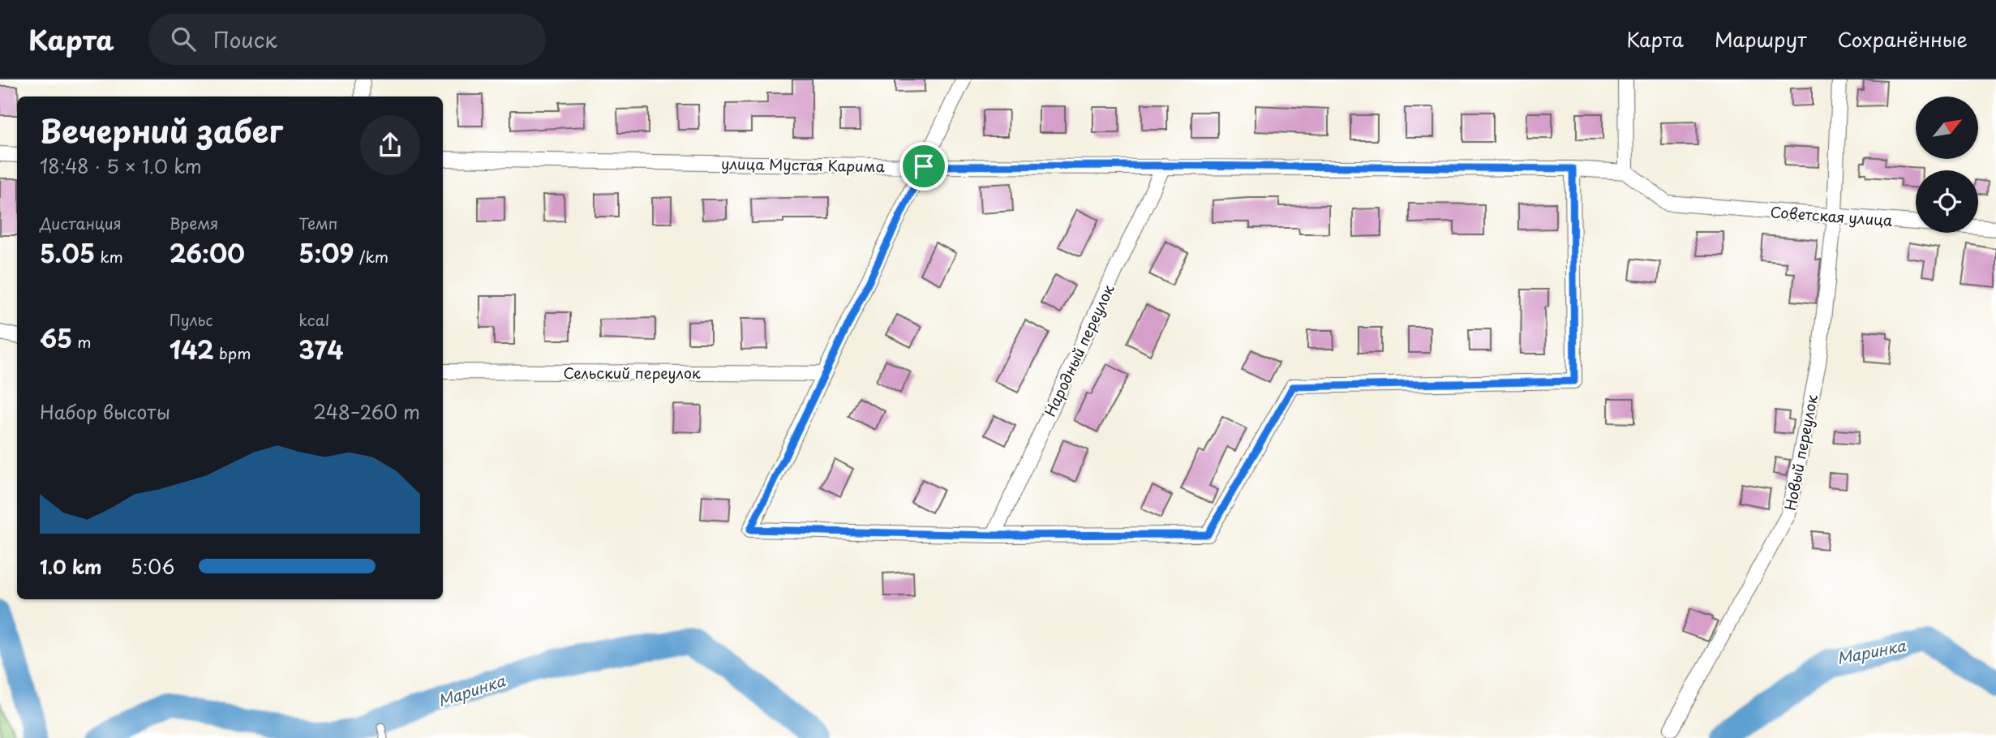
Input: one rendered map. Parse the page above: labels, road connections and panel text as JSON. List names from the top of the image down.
{
  "streets": {
    "street": [
      "улица Мустая Карима",
      "Советская улица",
      "Народный переулок",
      "Сельский переулок",
      "Новый переулок"
    ]
  },
  "crossings": [
    ["улица Мустая Карима", "Советская улица"],
    ["улица Мустая Карима", "Народный переулок"],
    ["Советская улица", "Новый переулок"]
  ],
  "water": ["Маринка"],
  "north": "top right",
  "page": {
    "header": "Карта",
    "search": "Поиск",
    "nav": ["Карта", "Маршрут", "Сохранённые"],
    "heading": ["Вечерний забег", "18:48 · 5 × 1.0 km"],
    "stats": [
      ["Дистанция", "5.05 km"],
      ["Время", "26:00"],
      ["Темп", "5:09 /km"],
      ["65 m"],
      ["Пульс", "142 bpm"],
      ["kcal", "374"]
    ],
    "chart": ["Набор высоты", "248–260 m"],
    "list": [
      {
        "name": "1.0 km",
        "note": "5:06"
      }
    ]
  }
}
